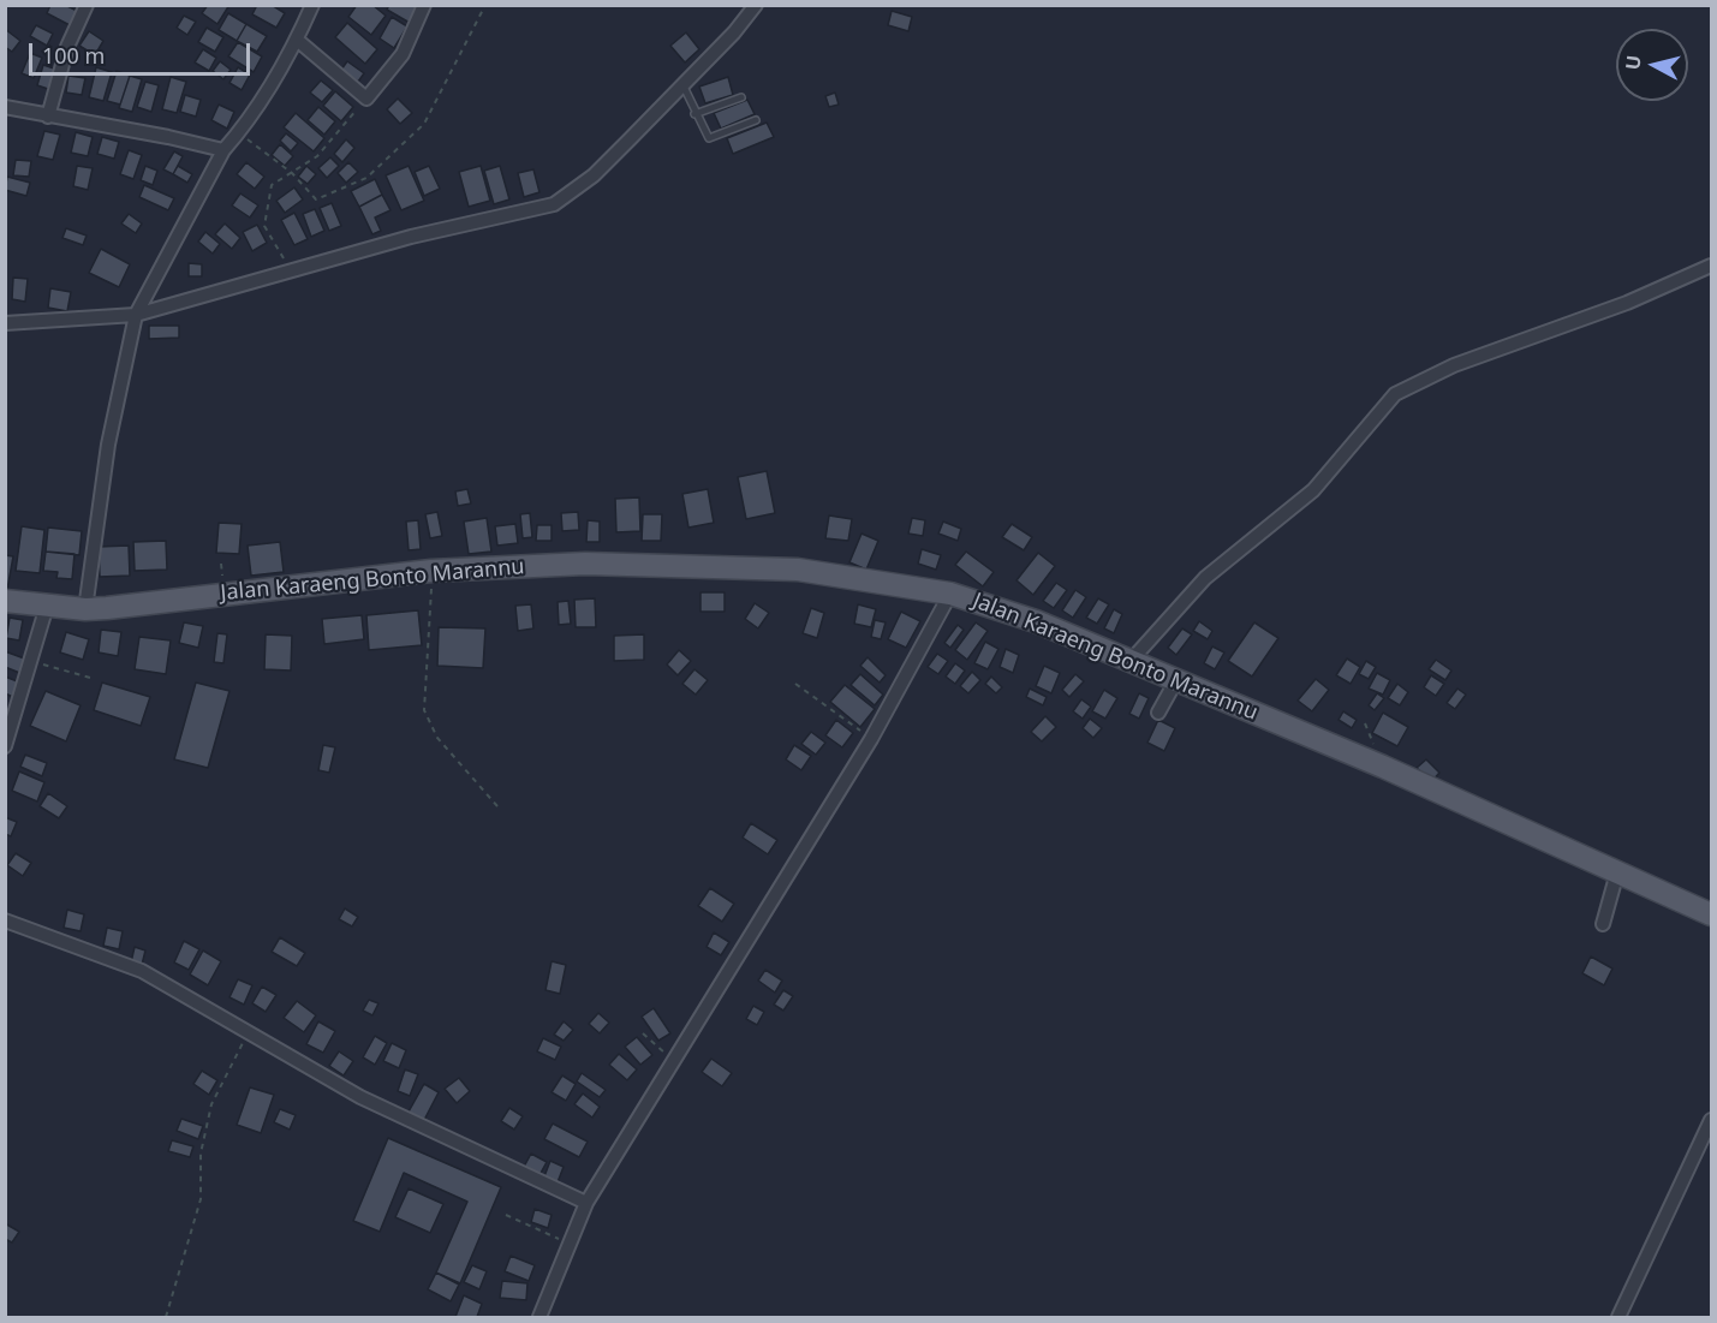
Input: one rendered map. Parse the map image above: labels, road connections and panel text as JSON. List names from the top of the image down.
{
  "streets": {
    "main road": ["Jalan Karaeng Bonto Marannu"]
  },
  "scale_bar": "100 m",
  "north": "left"
}
